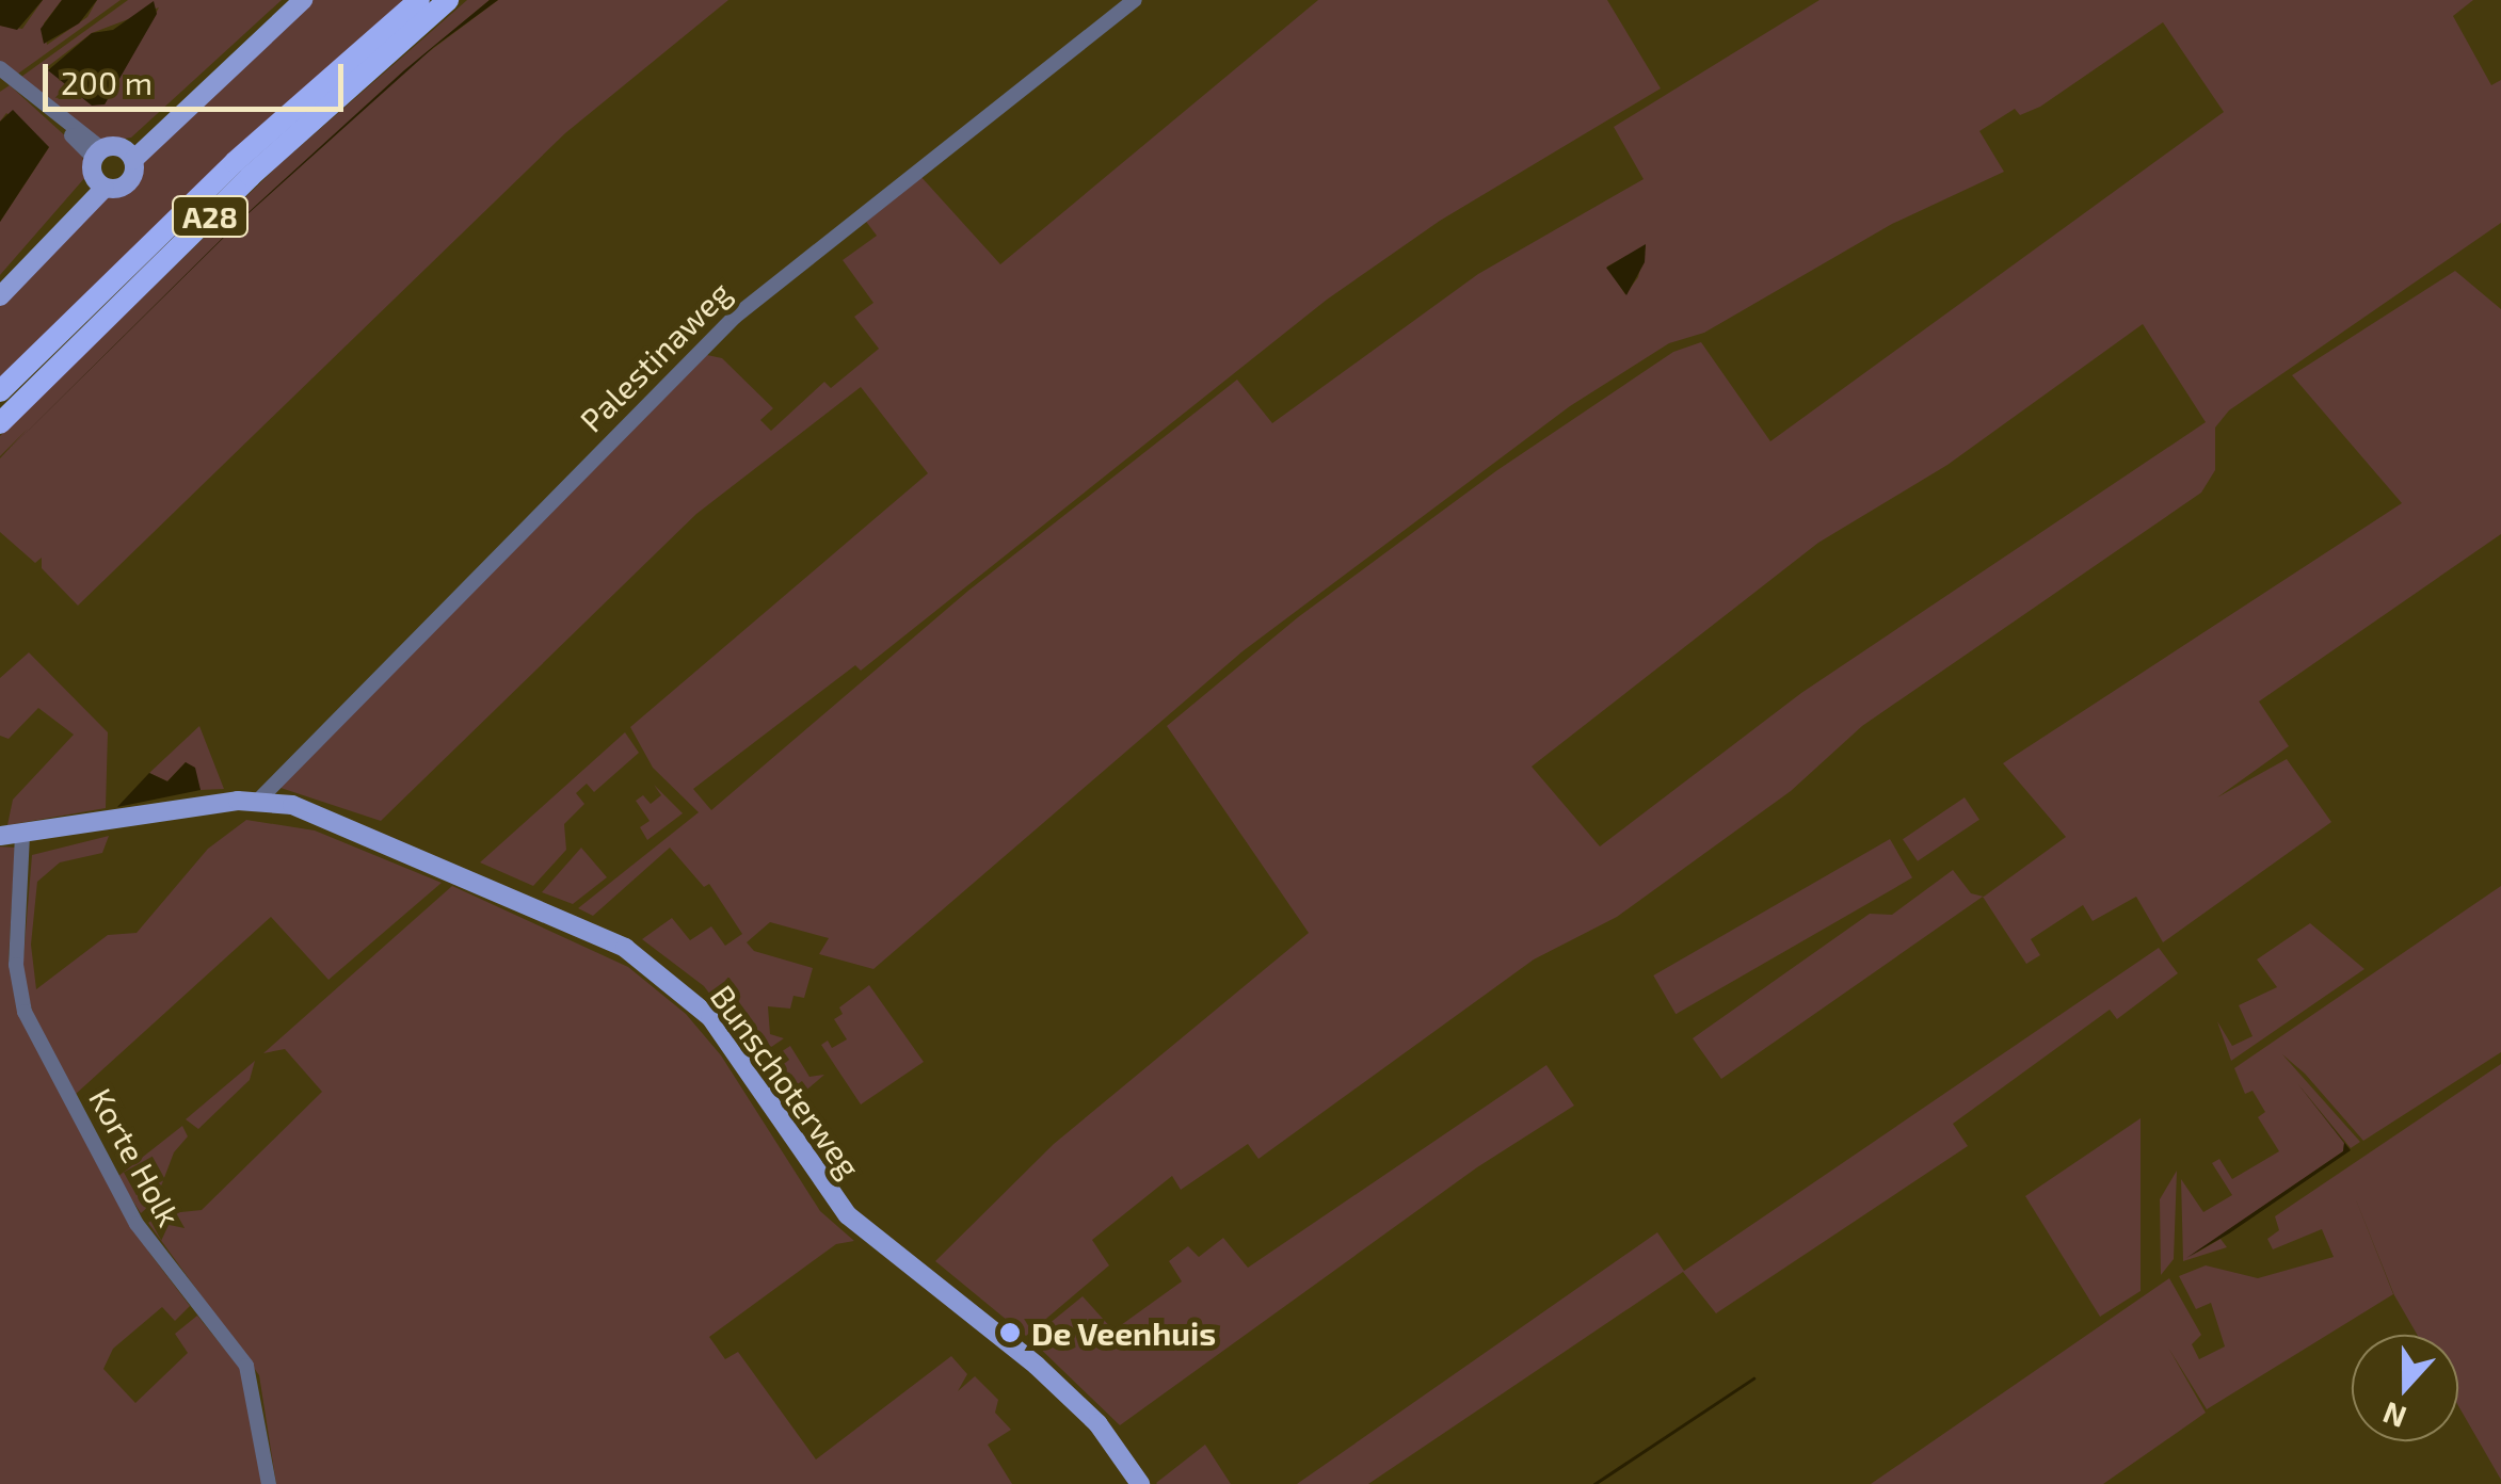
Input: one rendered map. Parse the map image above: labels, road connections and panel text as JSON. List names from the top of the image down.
{
  "streets": {
    "highway": ["A28"],
    "main road": ["Bunschoterweg"],
    "street": ["Palestinaweg", "Korte Holk"]
  },
  "crossings": [
    ["Palestinaweg", "Bunschoterweg"],
    ["Bunschoterweg", "Korte Holk"]
  ],
  "places": ["De Veenhuis"],
  "scale_bar": "200 m",
  "north": "bottom"
}
